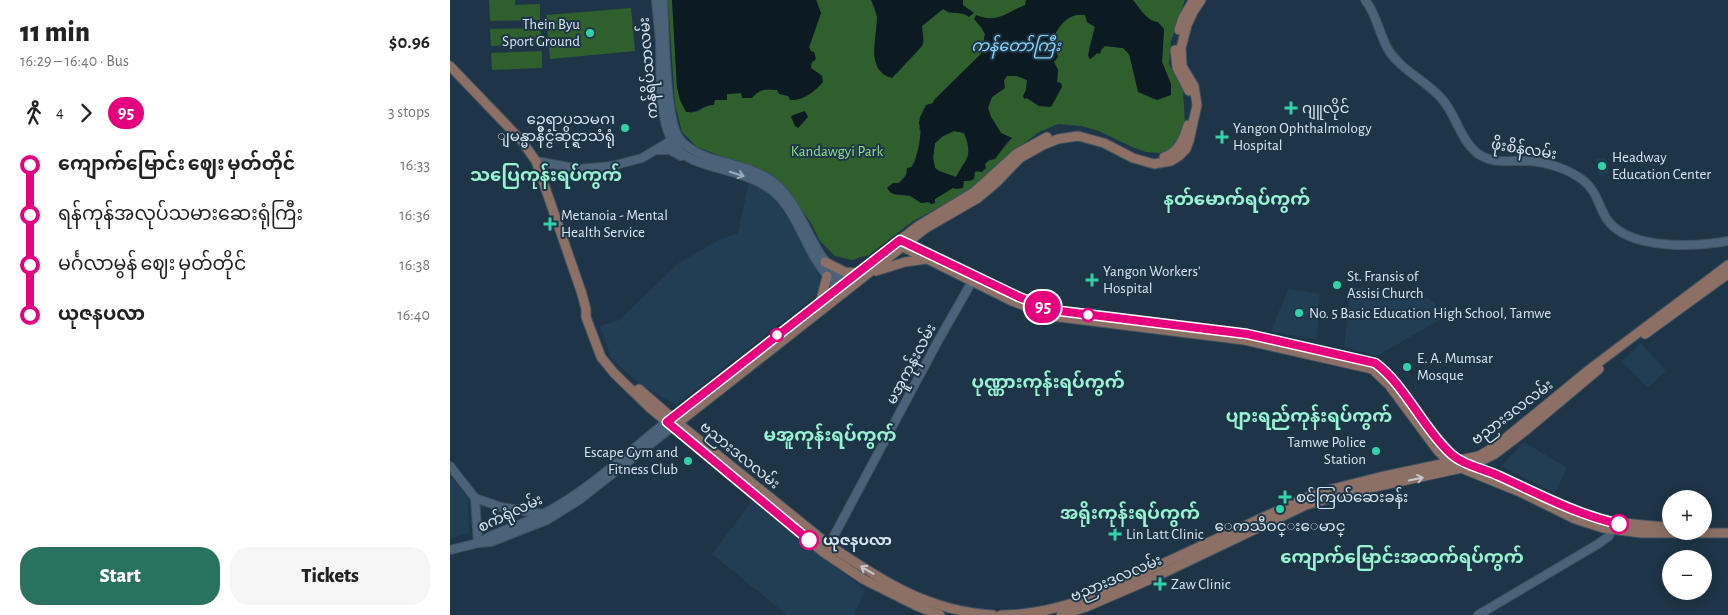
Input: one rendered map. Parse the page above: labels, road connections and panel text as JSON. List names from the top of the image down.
{
  "streets": {
    "main road": [
      "ကန်ရိပ်သာလမ်း",
      "ဖိုးစိန်လမ်း",
      "မအူကုန်းလမ်း",
      "ဗညားဒလလမ်း",
      "စက်ရုံလမ်း"
    ]
  },
  "crossings": [
    ["ကန်ရိပ်သာလမ်း", "စက်ရုံလမ်း"],
    ["မအူကုန်းလမ်း", "ဗညားဒလလမ်း"],
    ["ဗညားဒလလမ်း", "စက်ရုံလမ်း"]
  ],
  "districts": [
    "သပြေကုန်းရပ်ကွက်",
    "နတ်မောက်ရပ်ကွက်",
    "ပုဏ္ဏားကုန်းရပ်ကွက်",
    "ပျားရည်ကုန်းရပ်ကွက်",
    "မအူကုန်းရပ်ကွက်",
    "အရိုးကုန်းရပ်ကွက်",
    "ကျောက်မြောင်းအထက်ရပ်ကွက်"
  ],
  "water": ["ကန်တော်ကြီး"],
  "parks": ["Kandawgyi Park"],
  "places": {
    "other": [
      "Thein Byu Sport Ground",
      "ဥေရာပသမဂၢ ျမန္မာနိဳင္ငံဆိုင္ရာသံရုံ",
      "Headway Education Center",
      "St. Fransis of Assisi Church",
      "No. 5 Basic Education High School, Tamwe",
      "E. A. Mumsar Mosque",
      "Tamwe Police Station",
      "Escape Gym and Fitness Club",
      "ေကသီဝင္းေမာင္",
      "ယုဇနပလာ"
    ],
    "health": [
      "ဂျူလိုင်",
      "Yangon Ophthalmology Hospital",
      "Metanoia - Mental Health Service",
      "Yangon Workers' Hospital",
      "စင်ကြယ်ဆေးခန်း",
      "Lin Latt Clinic",
      "Zaw Clinic"
    ]
  },
  "lines": ["bus line 95"],
  "page": {
    "heading": ["11 min", "16:29 – 16:40 · Bus", "$0.96"],
    "on_map": "95",
    "legs": ["4", "95", "3 stops"],
    "list": [
      {
        "name": "ကျောက်မြောင်း ဈေး မှတ်တိုင်",
        "value": "16:33"
      },
      {
        "name": "ရန်ကုန်အလုပ်သမားဆေးရုံကြီး",
        "value": "16:36"
      },
      {
        "name": "မင်္ဂလာမွန် ဈေး မှတ်တိုင်",
        "value": "16:38"
      },
      {
        "name": "ယုဇနပလာ",
        "value": "16:40"
      }
    ],
    "map_buttons": ["+", "−"],
    "buttons": ["Start", "Tickets"]
  }
}
